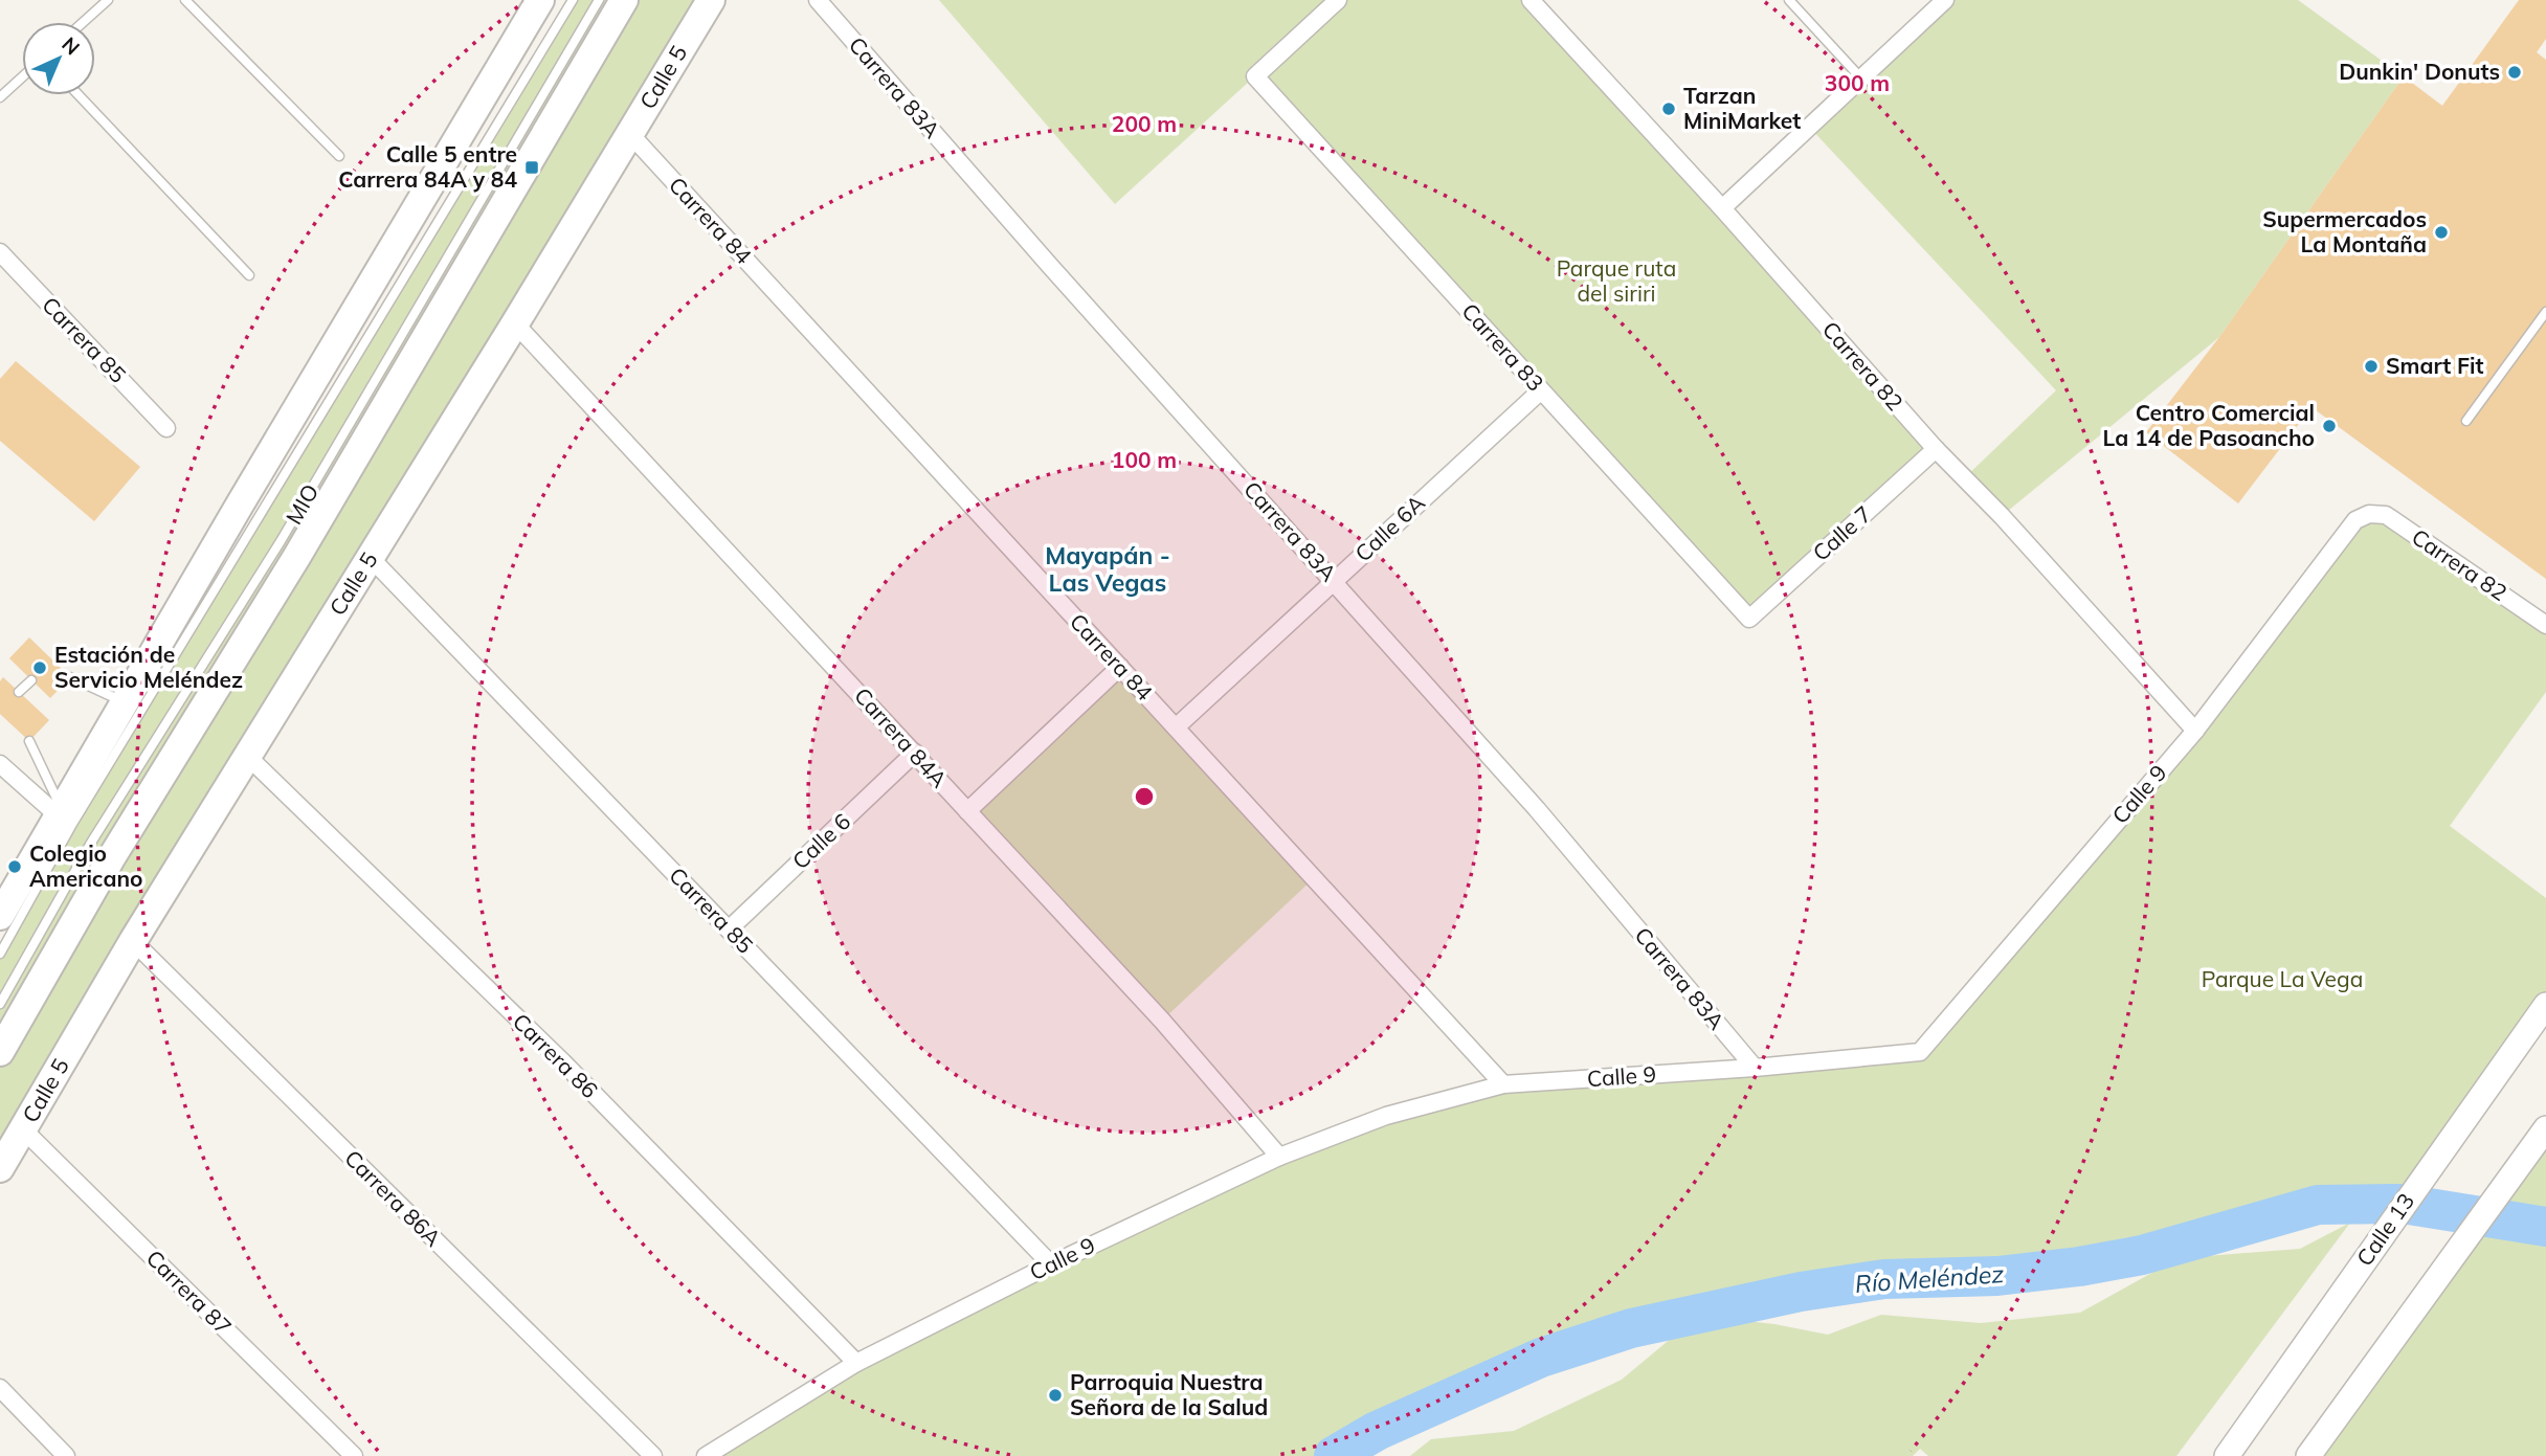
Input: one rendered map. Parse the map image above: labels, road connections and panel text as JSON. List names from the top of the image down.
{
  "streets": {
    "main road": ["Calle 5", "Calle 13"],
    "street": [
      "Carrera 83A",
      "Carrera 84",
      "Carrera 85",
      "Carrera 83",
      "Carrera 82",
      "Calle 6A",
      "Calle 7",
      "Carrera 84A",
      "Calle 9",
      "Calle 6",
      "Carrera 86",
      "Carrera 86A",
      "Carrera 87"
    ],
    "lane": ["MIO"]
  },
  "crossings": [
    ["Calle 5", "Carrera 84"],
    ["Calle 5", "Carrera 85"],
    ["Calle 5", "Carrera 84A"],
    ["Calle 5", "Carrera 86"],
    ["Calle 5", "Carrera 86A"],
    ["Calle 5", "Carrera 87"],
    ["Carrera 83A", "Calle 6A"],
    ["Carrera 83A", "Calle 9"],
    ["Carrera 84", "Calle 6A"],
    ["Carrera 84", "Calle 9"],
    ["Carrera 85", "Calle 9"],
    ["Carrera 85", "Calle 6"],
    ["Carrera 83", "Calle 6A"],
    ["Carrera 83", "Calle 7"],
    ["Carrera 82", "Calle 7"],
    ["Carrera 82", "Calle 9"],
    ["Carrera 84A", "Calle 9"],
    ["Carrera 84A", "Calle 6"],
    ["Calle 9", "Carrera 86"]
  ],
  "districts": ["Mayapán - Las Vegas"],
  "water": ["Río Meléndez"],
  "parks": ["Parque ruta del siriri", "Parque La Vega"],
  "places": {
    "other": [
      "Dunkin' Donuts",
      "Tarzan MiniMarket",
      "Supermercados La Montaña",
      "Smart Fit",
      "Centro Comercial La 14 de Pasoancho",
      "Estación de Servicio Meléndez",
      "Colegio Americano",
      "Parroquia Nuestra Señora de la Salud"
    ],
    "transit": ["Calle 5 entre Carrera 84A y 84"]
  },
  "north": "top right",
  "rings": ["300 m", "200 m", "100 m"]
}
